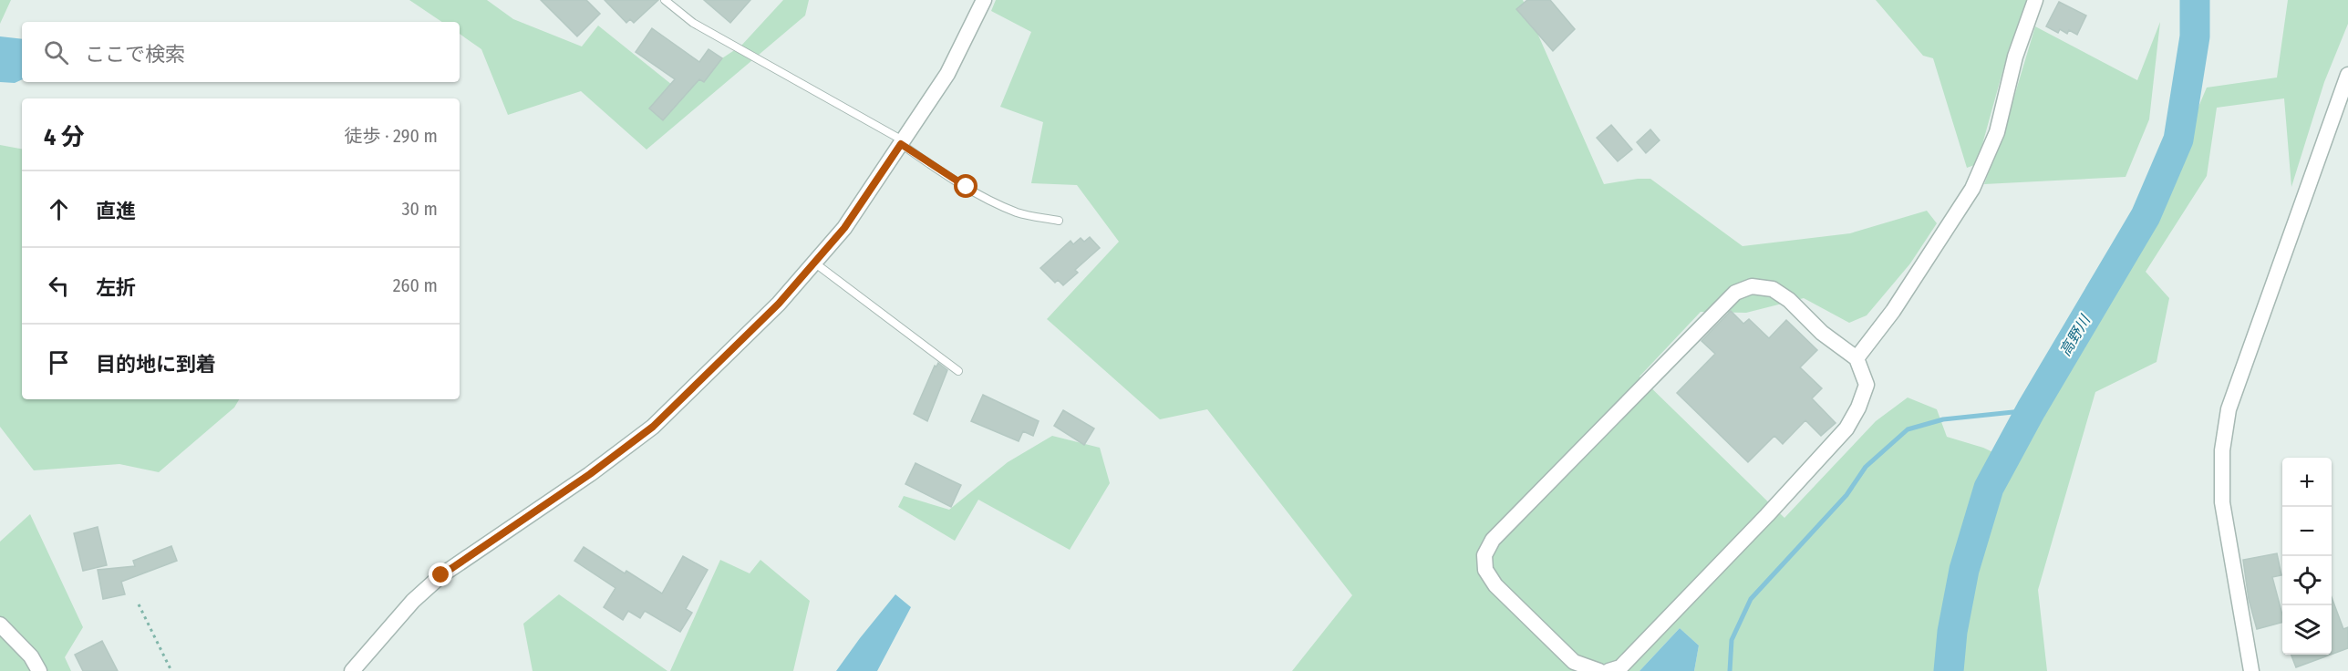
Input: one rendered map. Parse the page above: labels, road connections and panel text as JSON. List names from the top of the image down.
{
  "water": ["高野川"],
  "page": {
    "search": "ここで検索",
    "heading": ["4 分", "徒歩 · 290 m"],
    "list": [
      ["直進", "30 m"],
      ["左折", "260 m"],
      "目的地に到着"
    ],
    "map_buttons": ["+", "−"]
  }
}
